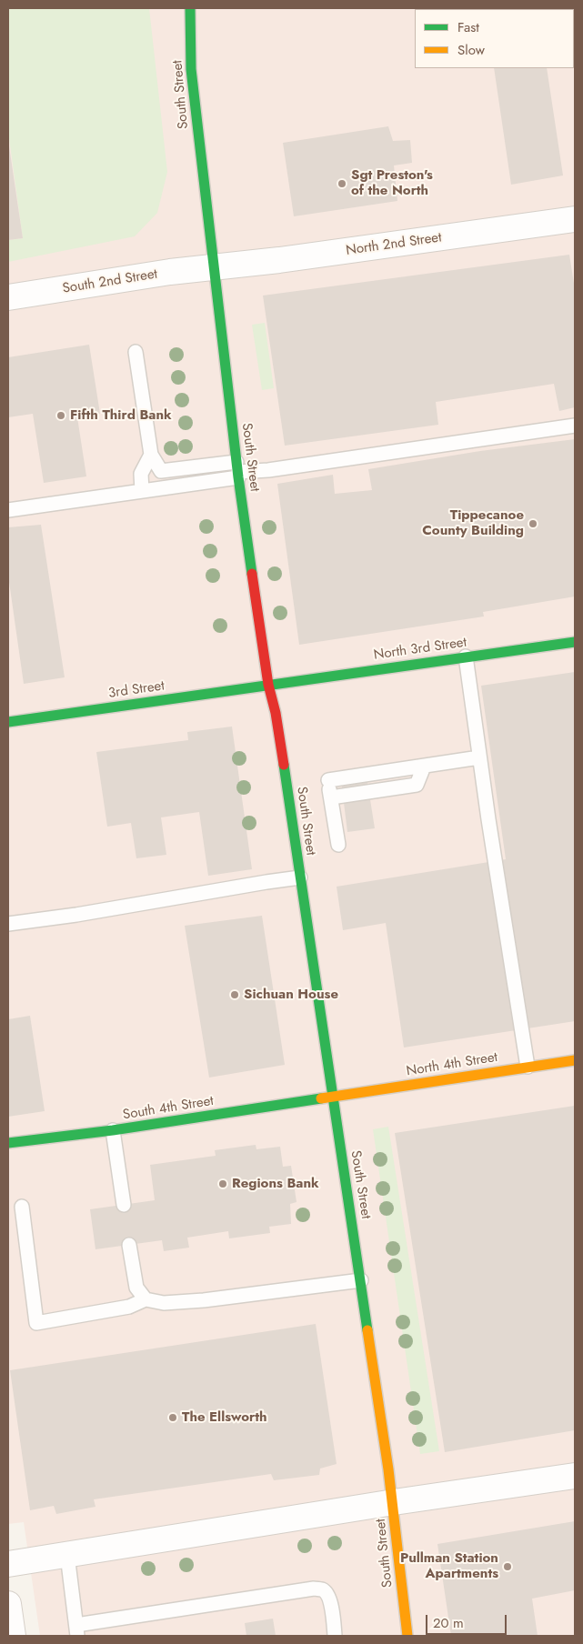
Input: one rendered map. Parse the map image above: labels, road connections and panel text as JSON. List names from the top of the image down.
{
  "streets": {
    "main road": [
      "South Street",
      "North 3rd Street",
      "3rd Street",
      "North 4th Street",
      "South 4th Street"
    ],
    "street": ["North 2nd Street", "South 2nd Street"]
  },
  "crossings": [
    ["South Street", "North 2nd Street"],
    ["South Street", "South 2nd Street"],
    ["South Street", "North 3rd Street"],
    ["South Street", "3rd Street"],
    ["South Street", "North 4th Street"],
    ["South Street", "South 4th Street"],
    ["North 2nd Street", "South 2nd Street"],
    ["North 3rd Street", "3rd Street"],
    ["North 4th Street", "South 4th Street"]
  ],
  "places": [
    "Sgt Preston's of the North",
    "Fifth Third Bank",
    "Tippecanoe County Building",
    "Sichuan House",
    "Regions Bank",
    "The Ellsworth",
    "Pullman Station Apartments"
  ],
  "legend": ["Fast", "Slow"],
  "scale_bar": "20 m"
}
